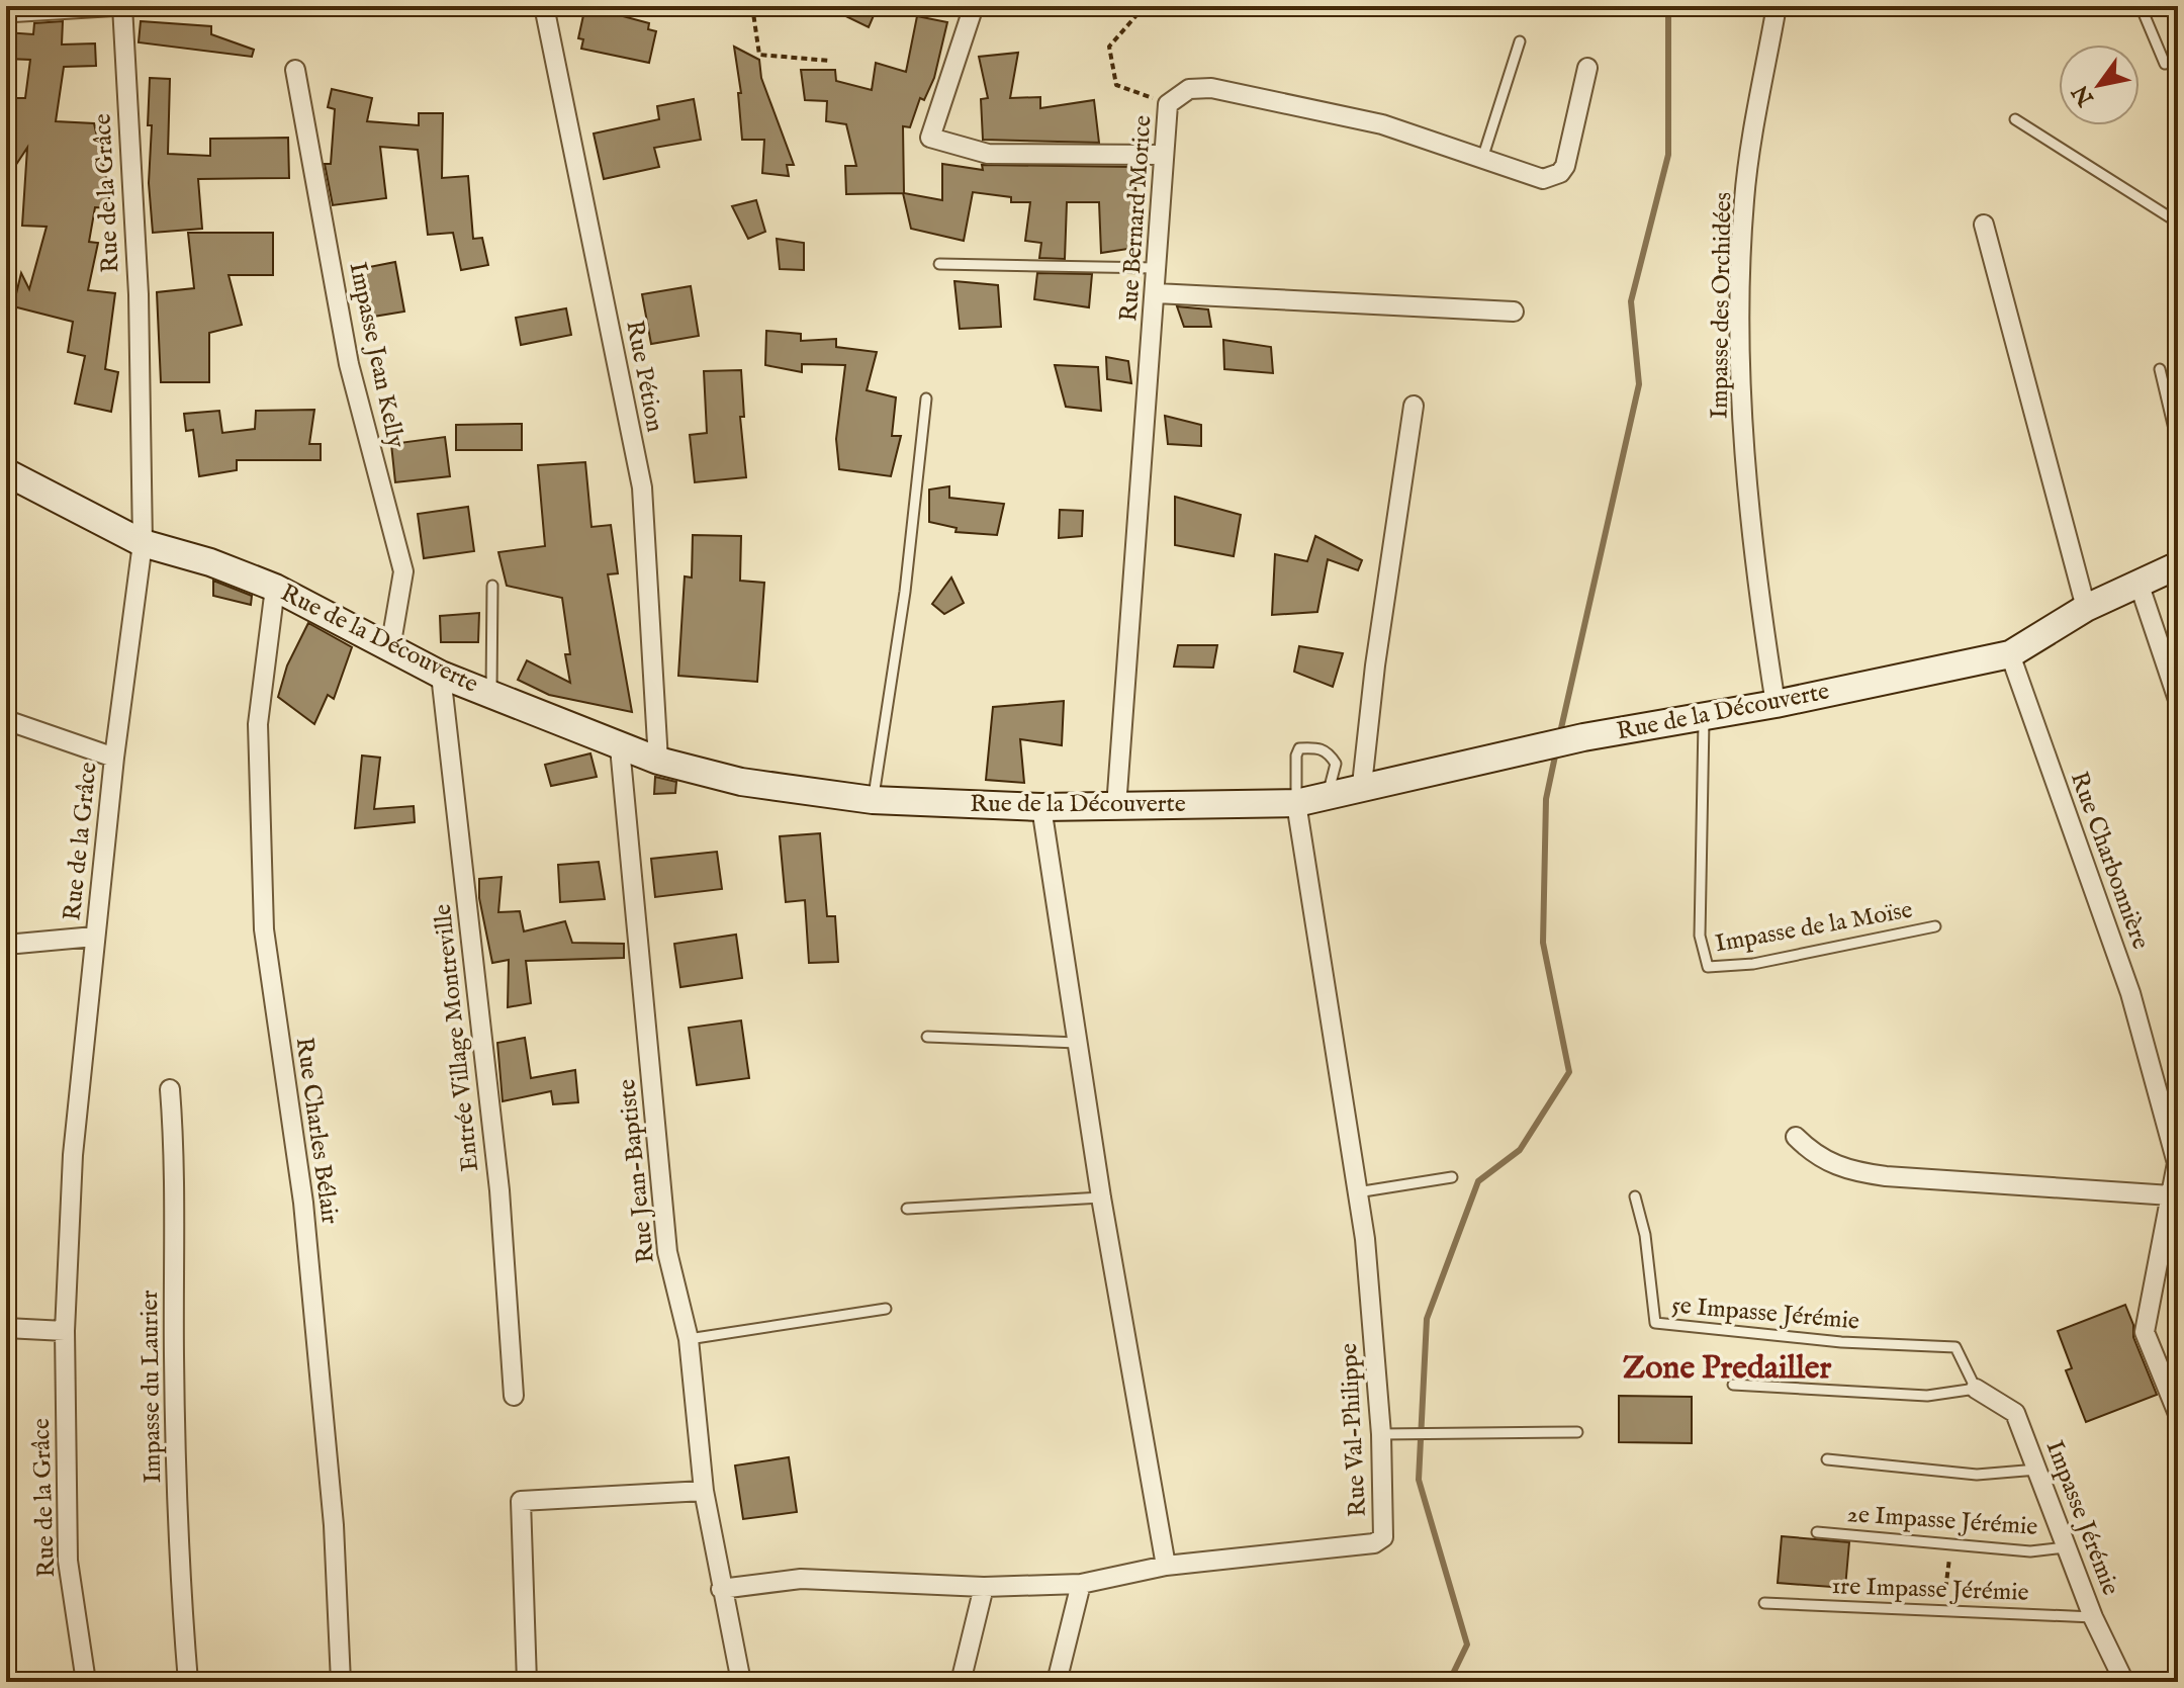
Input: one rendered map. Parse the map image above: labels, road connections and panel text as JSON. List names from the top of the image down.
{
  "streets": {
    "street": [
      "Rue de la Grâce",
      "Rue Bernard Morice",
      "Impasse des Orchidées",
      "Impasse Jean Kelly",
      "Rue Pétion",
      "Rue de la Découverte",
      "Rue Charbonnière",
      "Entrée Village Montreville",
      "Rue Charles Bélair",
      "Rue Jean-Baptiste",
      "Impasse du Laurier",
      "Rue Val-Philippe",
      "Impasse Jérémie"
    ],
    "lane": [
      "Impasse de la Moïse",
      "5e Impasse Jérémie",
      "2e Impasse Jérémie",
      "1re Impasse Jérémie"
    ]
  },
  "crossings": [
    ["Rue de la Grâce", "Rue de la Découverte"],
    ["Rue Bernard Morice", "Rue de la Découverte"],
    ["Impasse des Orchidées", "Rue de la Découverte"],
    ["Impasse Jean Kelly", "Rue de la Découverte"],
    ["Rue Pétion", "Rue de la Découverte"],
    ["Rue de la Découverte", "Rue Charbonnière"],
    ["Rue de la Découverte", "Impasse de la Moïse"],
    ["Rue de la Découverte", "Entrée Village Montreville"],
    ["Rue de la Découverte", "Rue Charles Bélair"],
    ["Rue de la Découverte", "Rue Jean-Baptiste"],
    ["Rue de la Découverte", "Rue Val-Philippe"],
    ["Rue Jean-Baptiste", "Rue Val-Philippe"],
    ["5e Impasse Jérémie", "Impasse Jérémie"],
    ["Impasse Jérémie", "2e Impasse Jérémie"],
    ["Impasse Jérémie", "1re Impasse Jérémie"]
  ],
  "districts": ["Zone Predailler"],
  "north": "bottom left"
}
